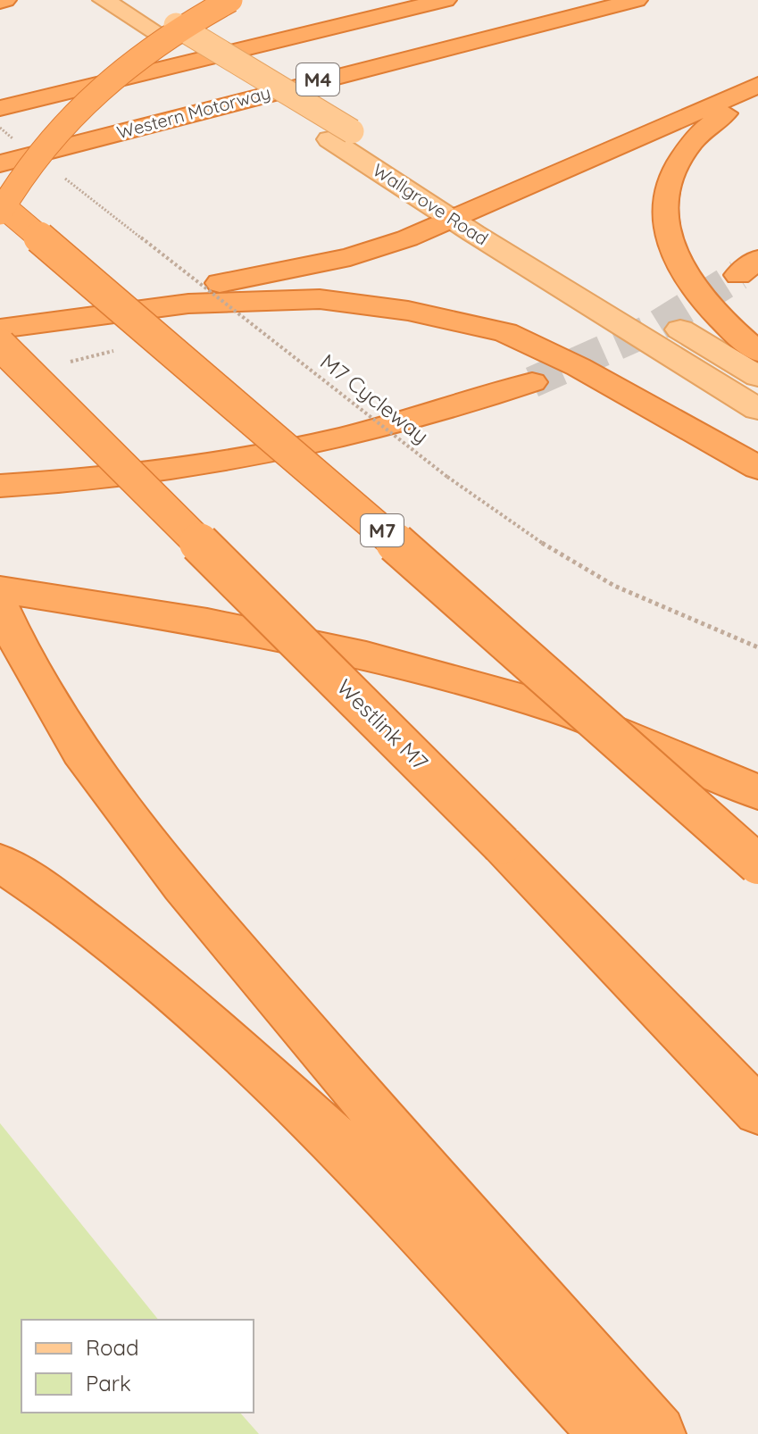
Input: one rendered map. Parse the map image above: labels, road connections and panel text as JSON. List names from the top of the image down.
{
  "streets": {
    "highway": [
      "M4",
      "Western Motorway",
      "M7",
      "Westlink M7"
    ],
    "main road": ["Wallgrove Road"],
    "path": ["M7 Cycleway"]
  },
  "legend": ["Road", "Park"]
}
